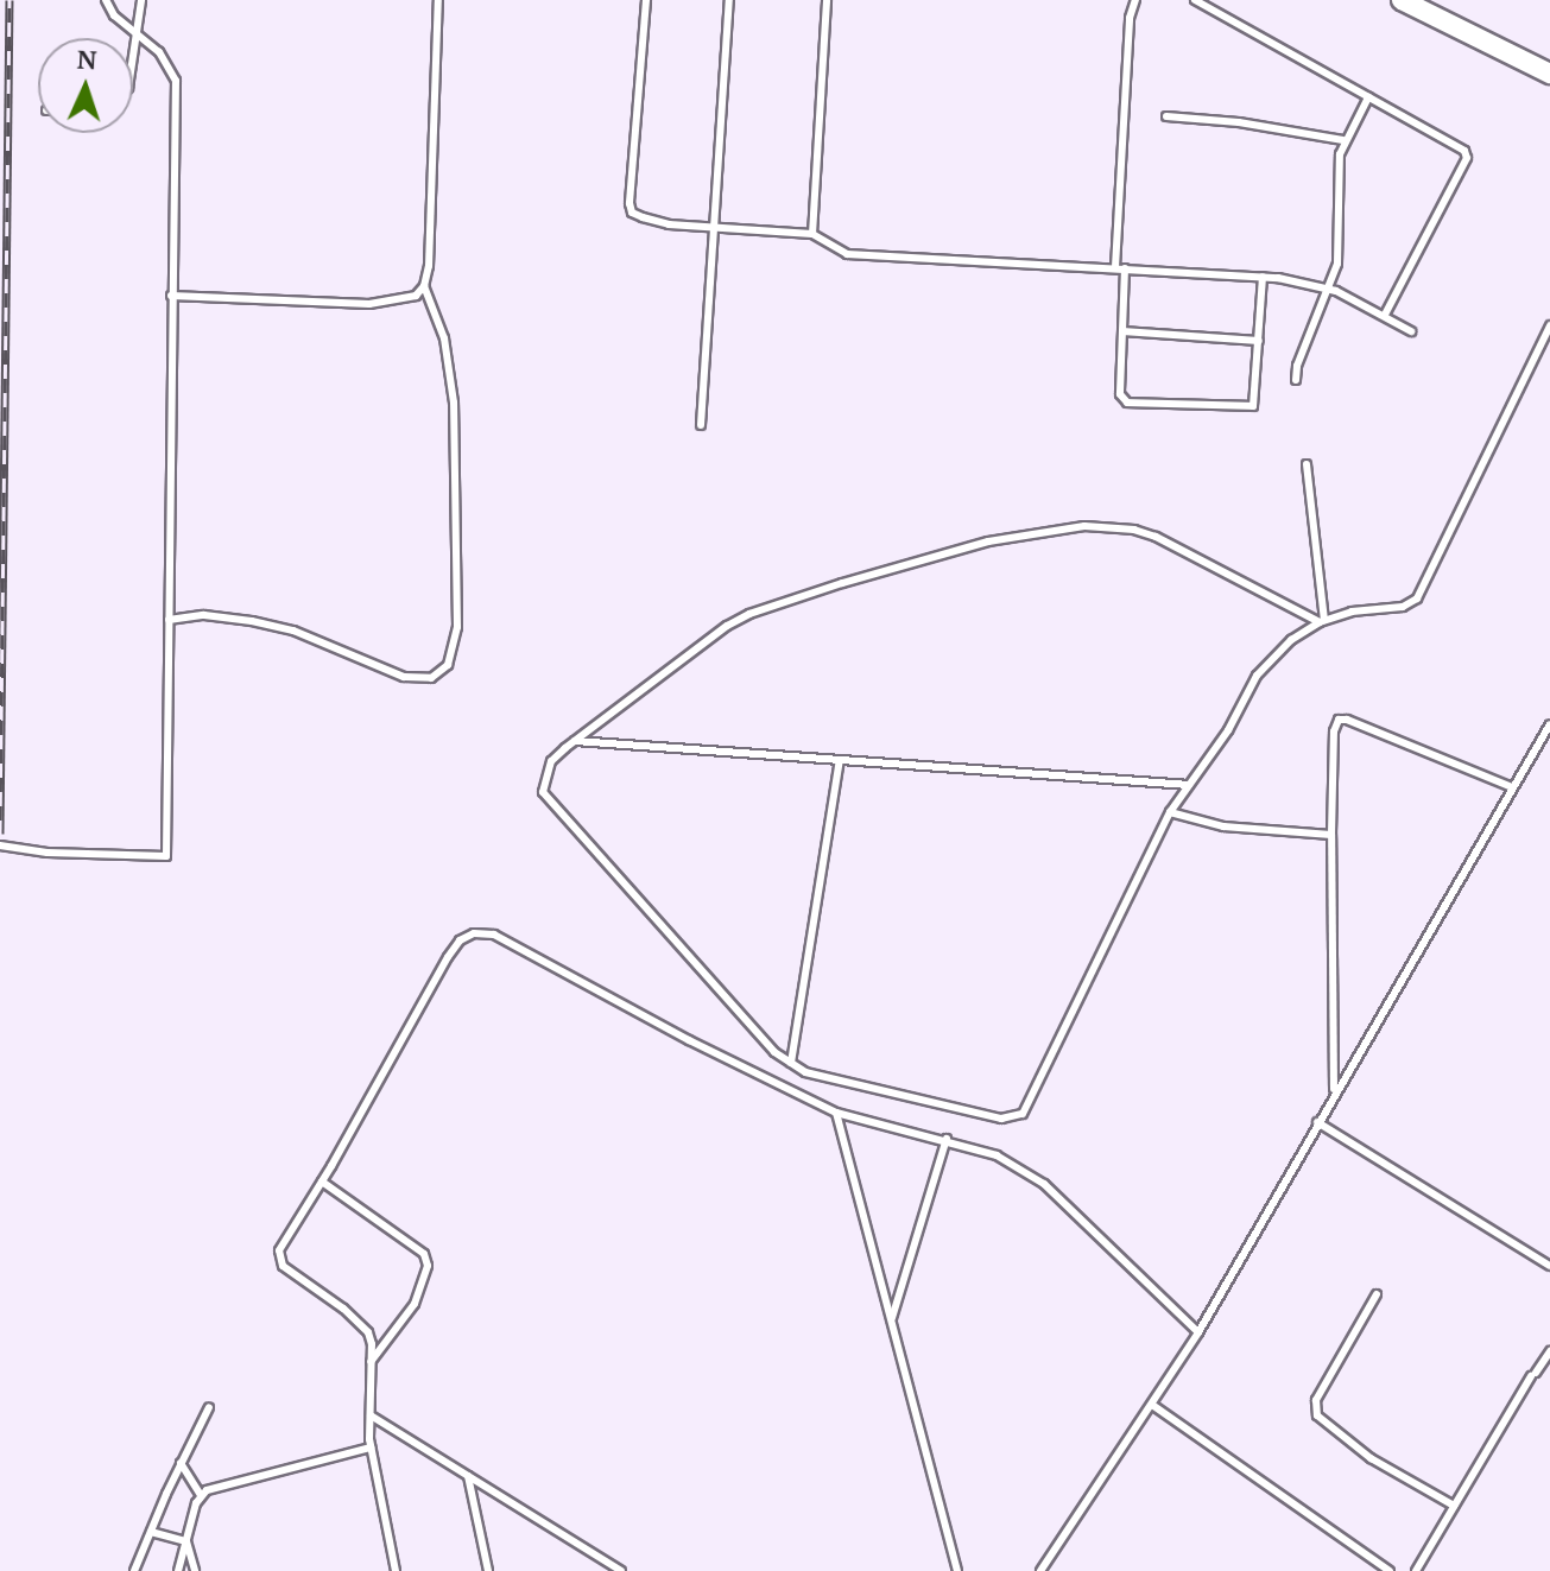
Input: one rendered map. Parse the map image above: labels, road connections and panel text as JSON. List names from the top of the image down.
{
  "north": "top"
}
